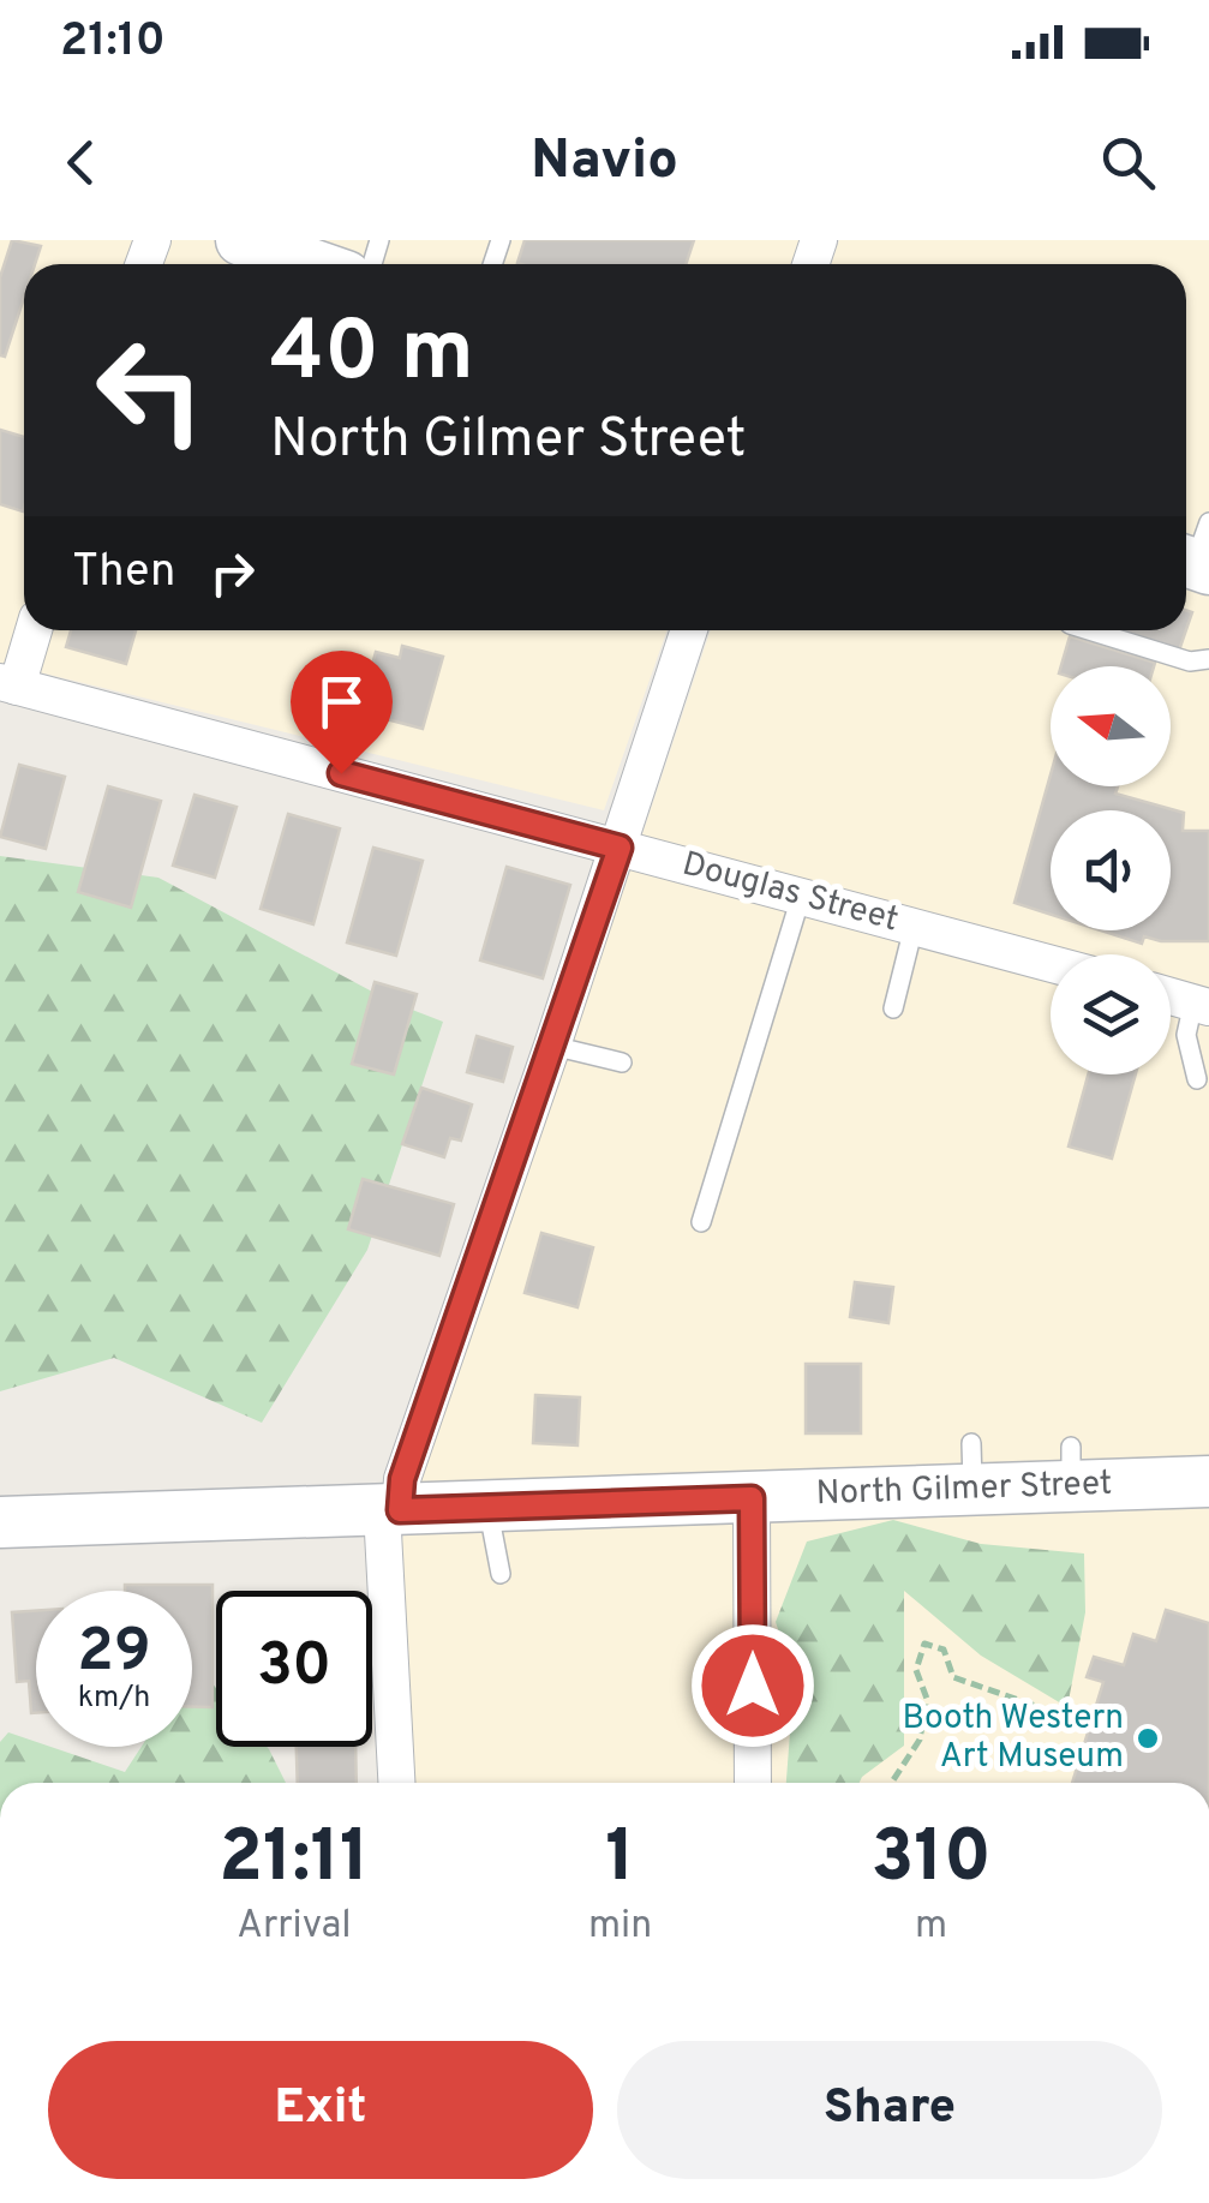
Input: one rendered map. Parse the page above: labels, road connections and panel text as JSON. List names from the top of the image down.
{
  "streets": {
    "street": ["Douglas Street", "North Gilmer Street"]
  },
  "places": ["Booth Western Art Museum"],
  "north": "left",
  "page": {
    "status": "21:10",
    "header": "Navio",
    "turn": ["40 m", "North Gilmer Street"],
    "then": "Then",
    "speed": "29 km/h",
    "limit": "30",
    "eta": [
      "21:11",
      "Arrival",
      "1",
      "min",
      "310",
      "m"
    ],
    "buttons": ["Exit", "Share"]
  }
}
